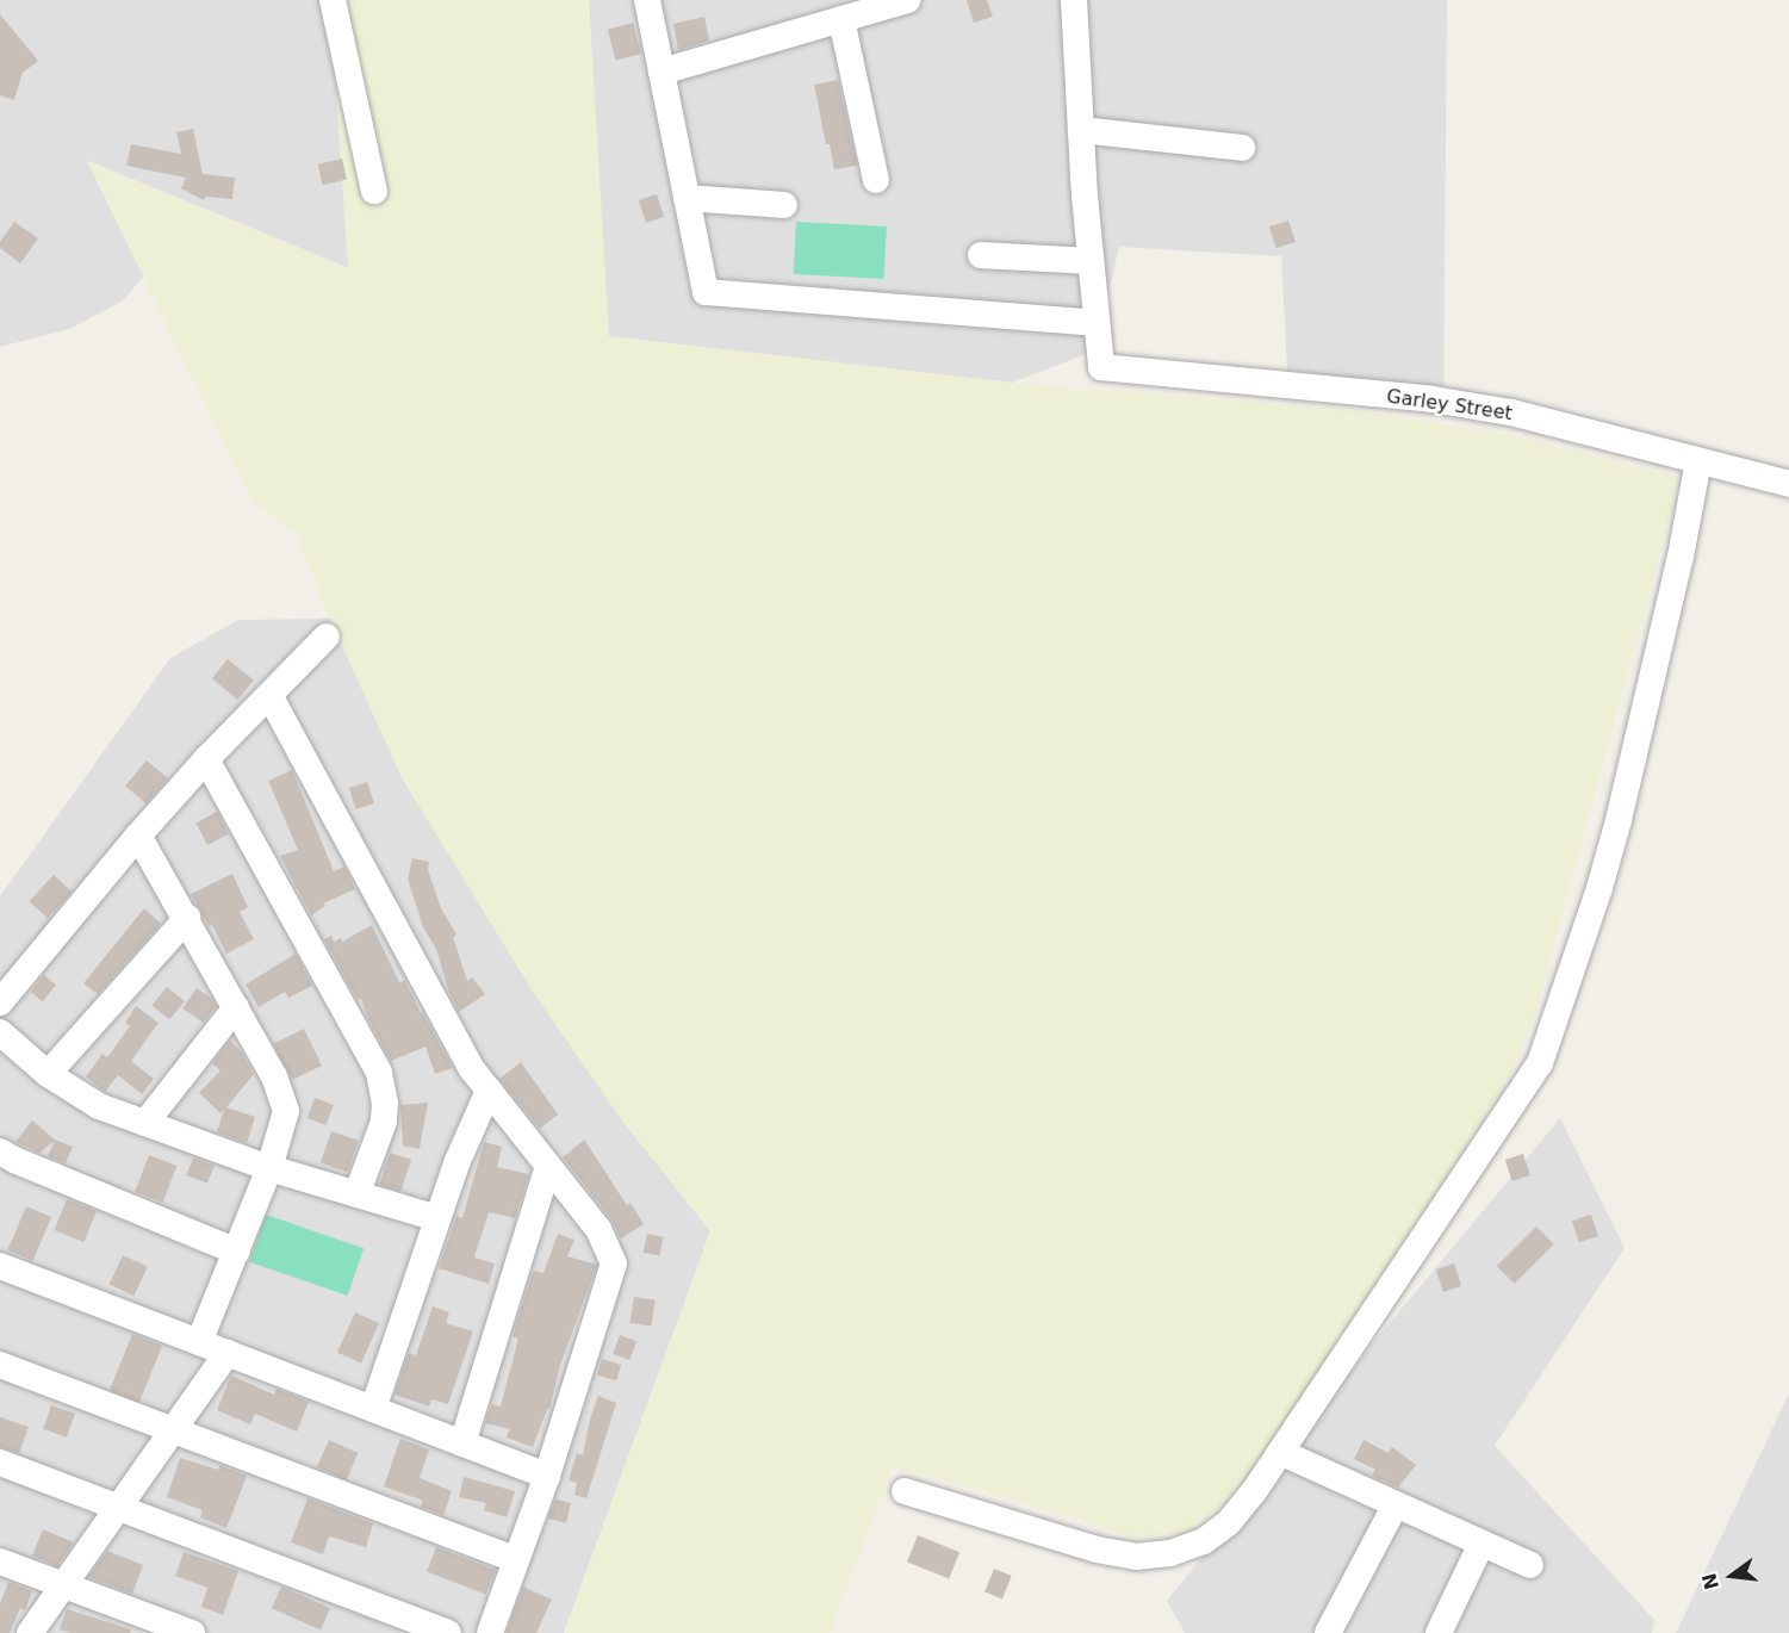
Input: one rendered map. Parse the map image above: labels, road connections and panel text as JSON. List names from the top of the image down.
{
  "streets": {
    "street": ["Garley Street"]
  },
  "north": "left"
}
